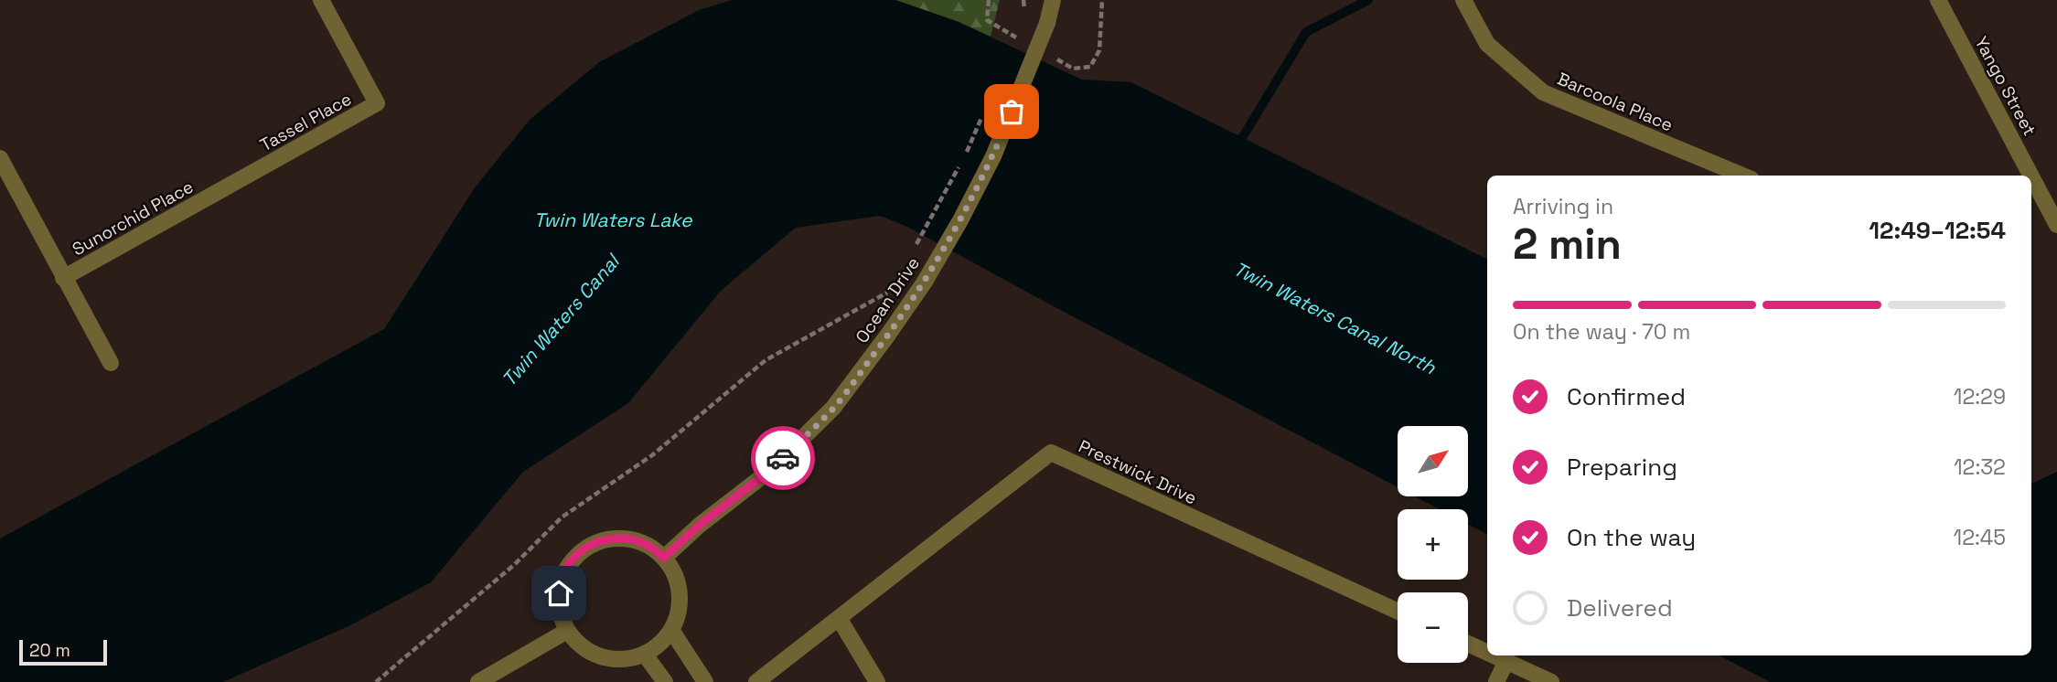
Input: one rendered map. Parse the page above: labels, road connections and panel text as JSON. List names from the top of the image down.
{
  "streets": {
    "street": [
      "Yango Street",
      "Barcoola Place",
      "Tassel Place",
      "Sunorchid Place",
      "Ocean Drive",
      "Prestwick Drive"
    ]
  },
  "crossings": [
    ["Tassel Place", "Sunorchid Place"]
  ],
  "water": ["Twin Waters Lake", "Twin Waters Canal North", "Twin Waters Canal"],
  "scale_bar": "20 m",
  "north": "top right",
  "page": {
    "heading": ["2 min", "Arriving in", "12:49–12:54"],
    "bar": "On the way · 70 m",
    "list": [
      ["Confirmed", "12:29"],
      ["Preparing", "12:32"],
      ["On the way", "12:45"],
      "Delivered"
    ],
    "map_buttons": ["+", "−"],
    "scale": "20 m"
  }
}
